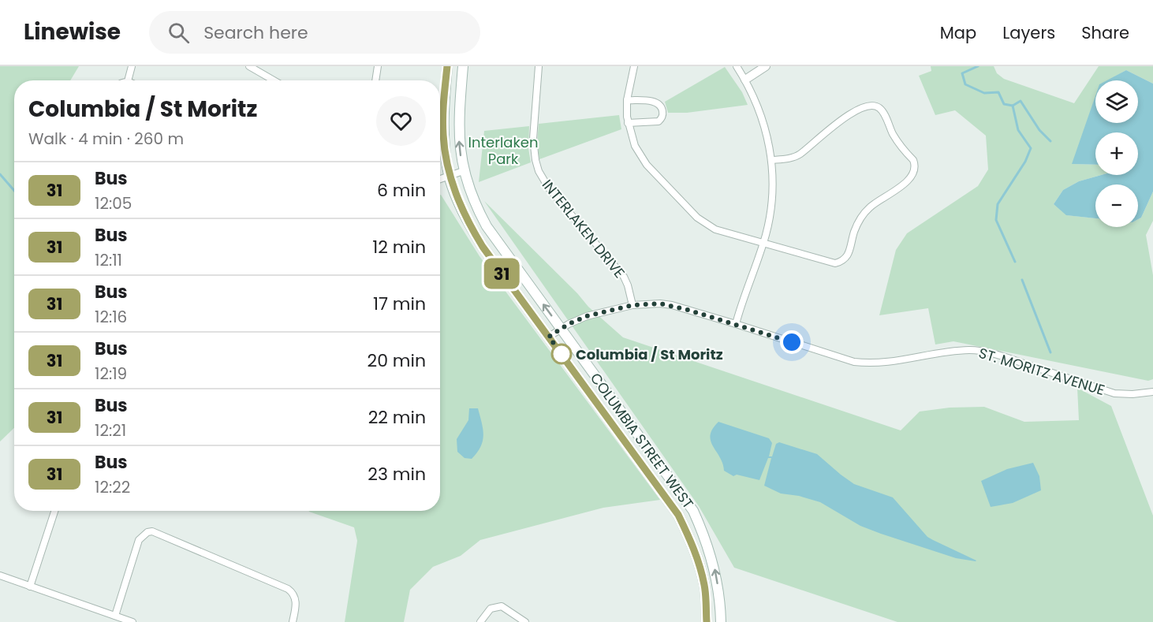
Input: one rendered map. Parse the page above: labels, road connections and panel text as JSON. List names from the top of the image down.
{
  "streets": {
    "main road": ["COLUMBIA STREET WEST"],
    "street": ["INTERLAKEN DRIVE", "ST. MORITZ AVENUE"]
  },
  "crossings": [
    ["INTERLAKEN DRIVE", "ST. MORITZ AVENUE"],
    ["ST. MORITZ AVENUE", "COLUMBIA STREET WEST"]
  ],
  "parks": ["Interlaken Park"],
  "places": ["Columbia / St Moritz"],
  "lines": ["bus line 31"],
  "page": {
    "header": "Linewise",
    "search": "Search here",
    "nav": ["Map", "Layers", "Share"],
    "on_map": "31",
    "map_buttons": ["+", "−"],
    "heading": ["Columbia / St Moritz", "Walk · 4 min · 260 m"],
    "list": [
      {
        "mark": "31",
        "name": "Bus",
        "note": "12:05",
        "value": "6 min"
      },
      {
        "mark": "31",
        "name": "Bus",
        "note": "12:11",
        "value": "12 min"
      },
      {
        "mark": "31",
        "name": "Bus",
        "note": "12:16",
        "value": "17 min"
      },
      {
        "mark": "31",
        "name": "Bus",
        "note": "12:19",
        "value": "20 min"
      },
      {
        "mark": "31",
        "name": "Bus",
        "note": "12:21",
        "value": "22 min"
      },
      {
        "mark": "31",
        "name": "Bus",
        "note": "12:22",
        "value": "23 min"
      }
    ]
  }
}
